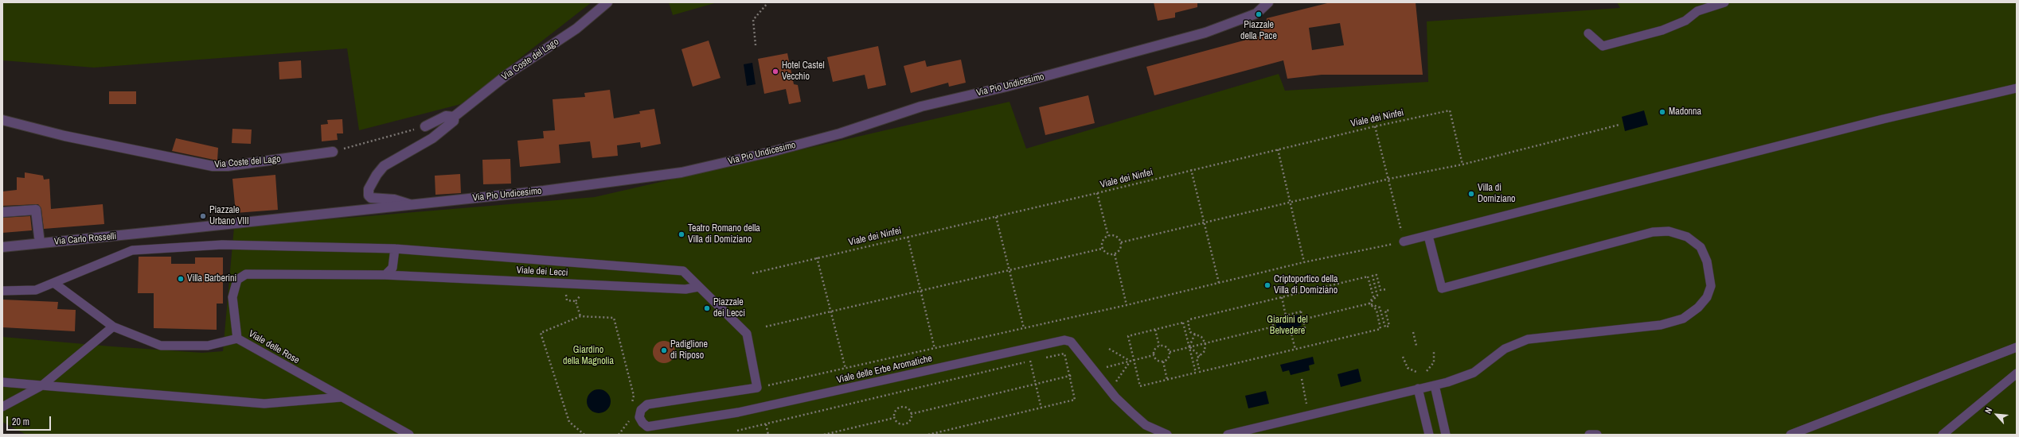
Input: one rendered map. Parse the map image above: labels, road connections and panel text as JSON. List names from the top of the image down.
{
  "streets": {
    "street": ["Via Coste del Lago", "Via Pio Undicesimo", "Via Carlo Rosselli"],
    "lane": ["Viale dei Lecci", "Viale delle Rose", "Viale delle Erbe Aromatiche"],
    "path": ["Viale dei Ninfei"]
  },
  "crossings": [
    ["Via Coste del Lago", "Via Pio Undicesimo"],
    ["Via Pio Undicesimo", "Via Carlo Rosselli"],
    ["Viale dei Lecci", "Viale delle Rose"]
  ],
  "parks": ["Giardini del Belvedere", "Giardino della Magnolia"],
  "places": [
    "Piazzale della Pace",
    "Hotel Castel Vecchio",
    "Madonna",
    "Villa di Domiziano",
    "Piazzale Urbano VIII",
    "Teatro Romano della Villa di Domiziano",
    "Villa Barberini",
    "Criptoportico della Villa di Domiziano",
    "Piazzale dei Lecci",
    "Padiglione di Riposo"
  ],
  "scale_bar": "20 m",
  "north": "top left"
}
